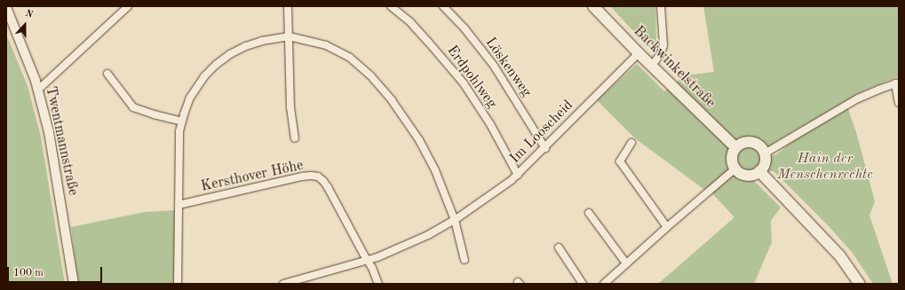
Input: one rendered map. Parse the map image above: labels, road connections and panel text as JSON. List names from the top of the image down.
{
  "streets": {
    "main road": ["Backwinkelstraße"],
    "street": [
      "Löskenweg",
      "Erdpohlweg",
      "Im Looscheid",
      "Twentmannstraße",
      "Kersthover Höhe"
    ]
  },
  "crossings": [
    ["Löskenweg", "Im Looscheid"],
    ["Backwinkelstraße", "Im Looscheid"],
    ["Erdpohlweg", "Im Looscheid"],
    ["Im Looscheid", "Kersthover Höhe"]
  ],
  "parks": ["Hain der Menschenrechte"],
  "scale_bar": "100 m",
  "north": "top"
}
